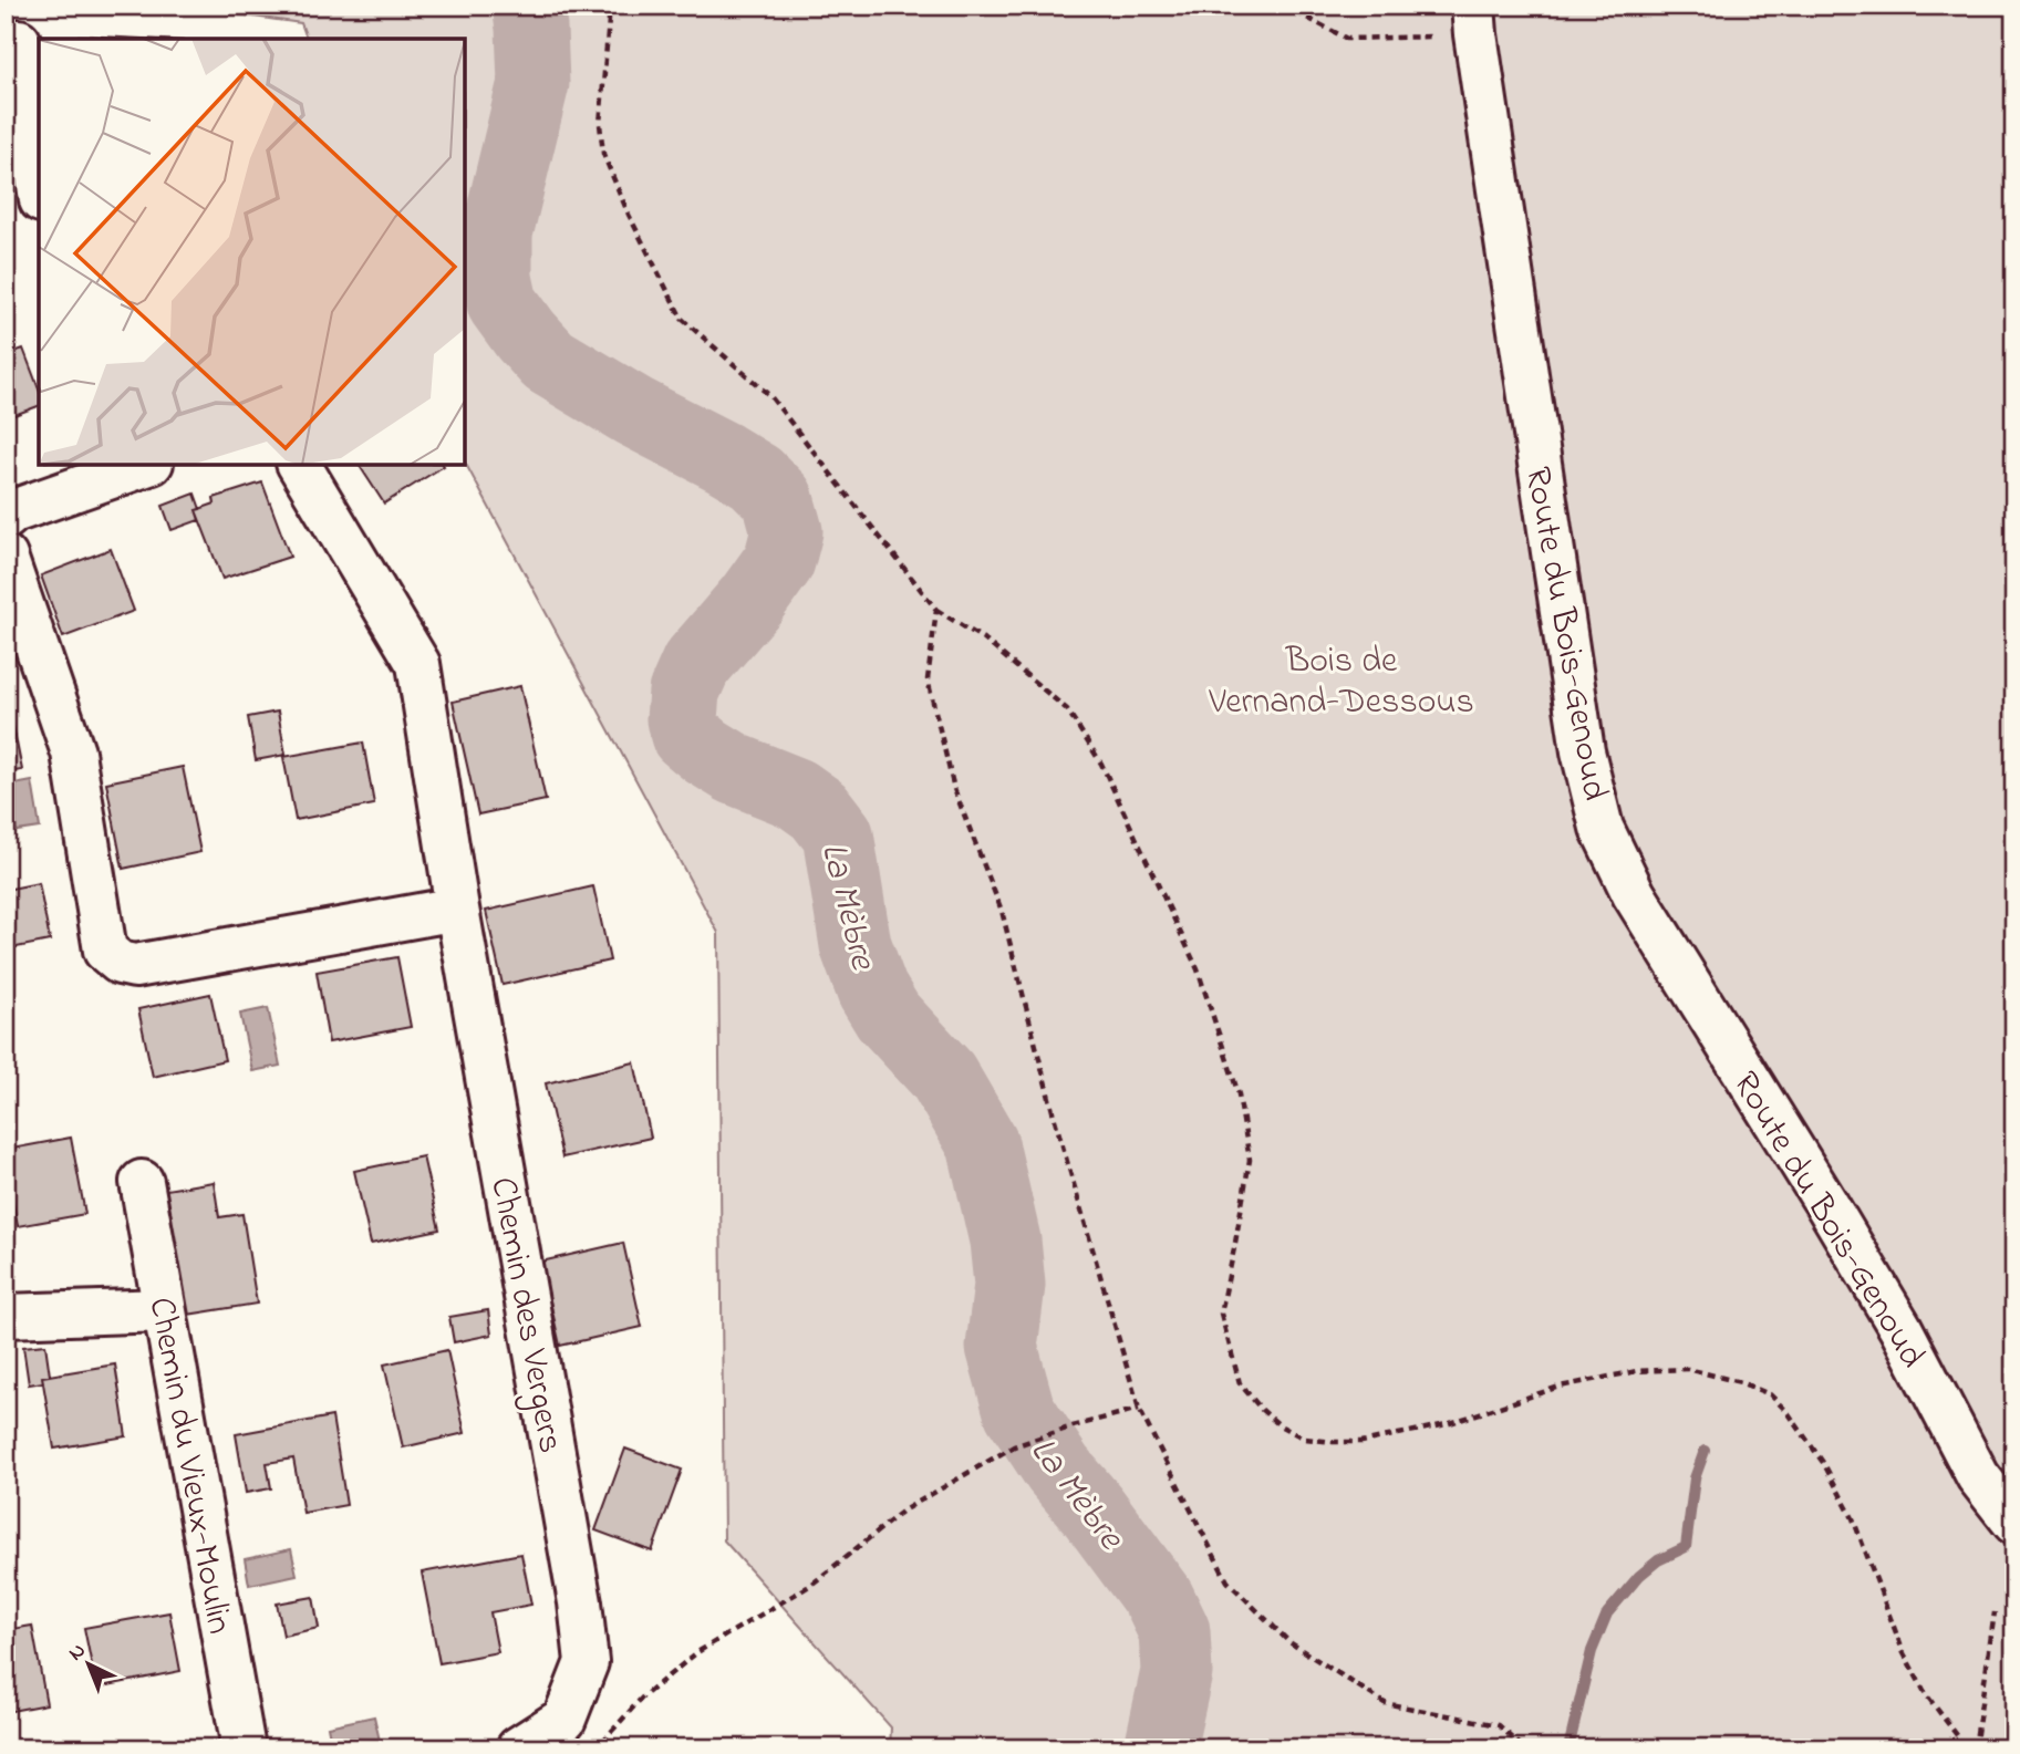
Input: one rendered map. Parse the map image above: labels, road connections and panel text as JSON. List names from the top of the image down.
{
  "streets": {
    "street": ["Route du Bois-Genoud", "Chemin des Vergers", "Chemin du Vieux-Moulin"]
  },
  "water": ["La Mèbre"],
  "parks": ["Bois de Vernand-Dessous"],
  "north": "top left"
}
